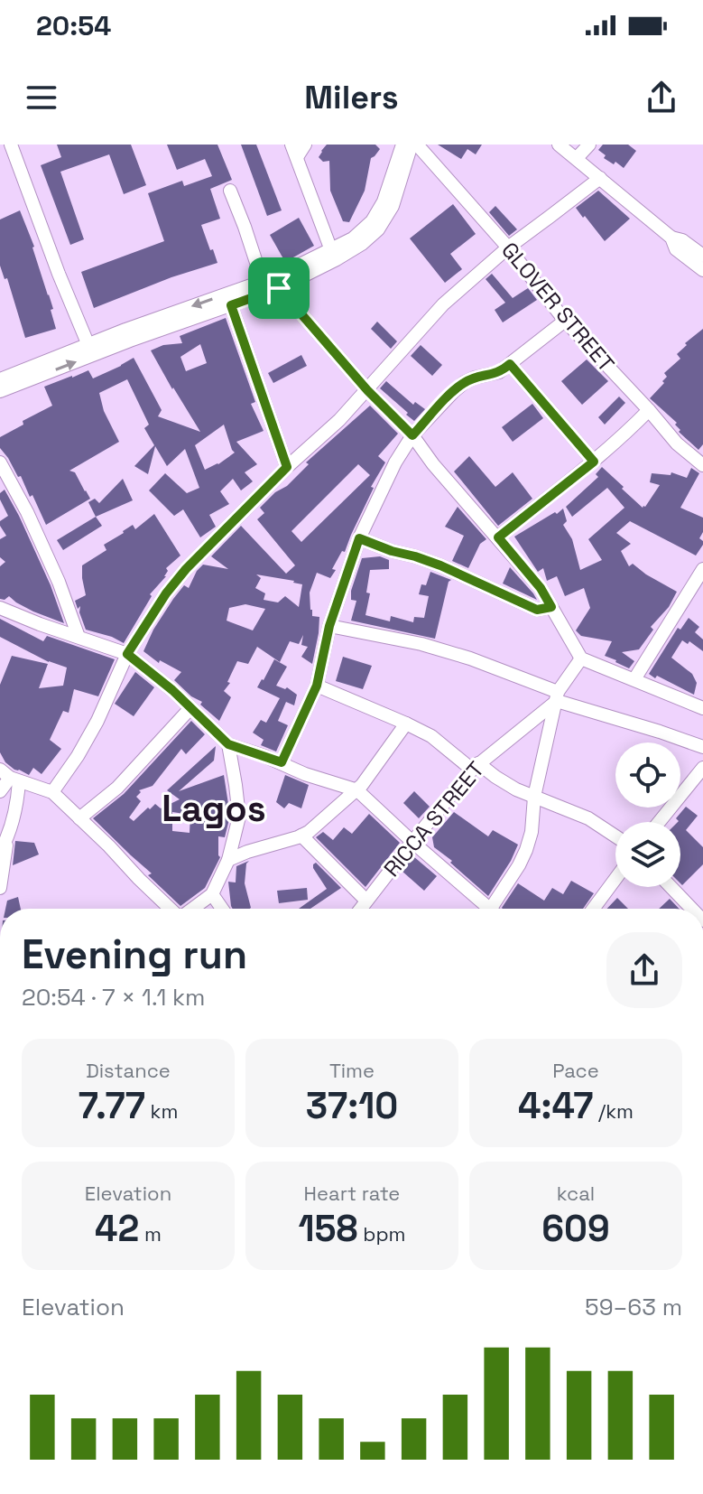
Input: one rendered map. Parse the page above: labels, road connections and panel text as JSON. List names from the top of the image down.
{
  "streets": {
    "street": ["GLOVER STREET", "RICCA STREET"]
  },
  "districts": ["Lagos"],
  "page": {
    "status": "20:54",
    "header": "Milers",
    "heading": ["Evening run", "20:54 · 7 × 1.1 km"],
    "stats": [
      ["Distance", "7.77 km"],
      ["Time", "37:10"],
      ["Pace", "4:47 /km"],
      ["Elevation", "42 m"],
      ["Heart rate", "158 bpm"],
      ["kcal", "609"]
    ],
    "chart": ["Elevation", "59–63 m"]
  }
}
